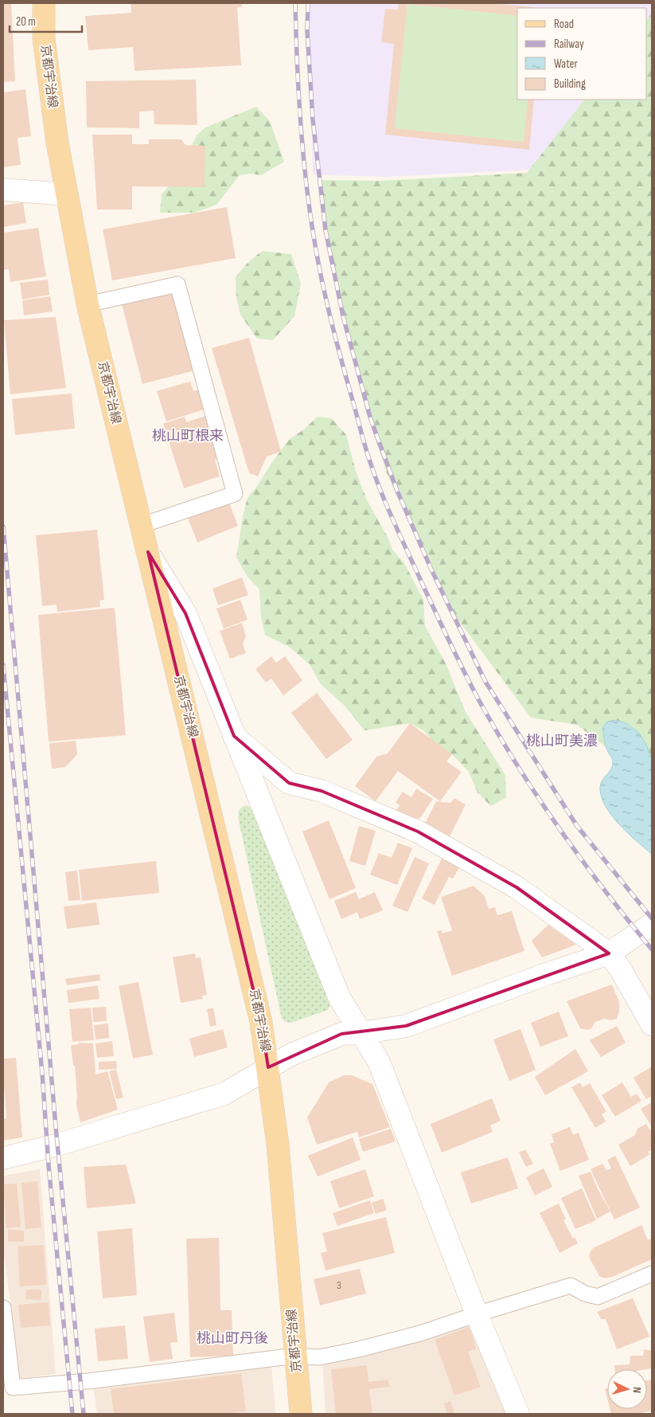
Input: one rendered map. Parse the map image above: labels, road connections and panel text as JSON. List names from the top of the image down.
{
  "streets": {
    "main road": ["京都宇治線"]
  },
  "districts": ["桃山町根来", "桃山町美濃", "桃山町丹後"],
  "house_numbers": ["3"],
  "legend": [
    "Road",
    "Railway",
    "Water",
    "Building"
  ],
  "scale_bar": "20 m",
  "north": "right"
}
